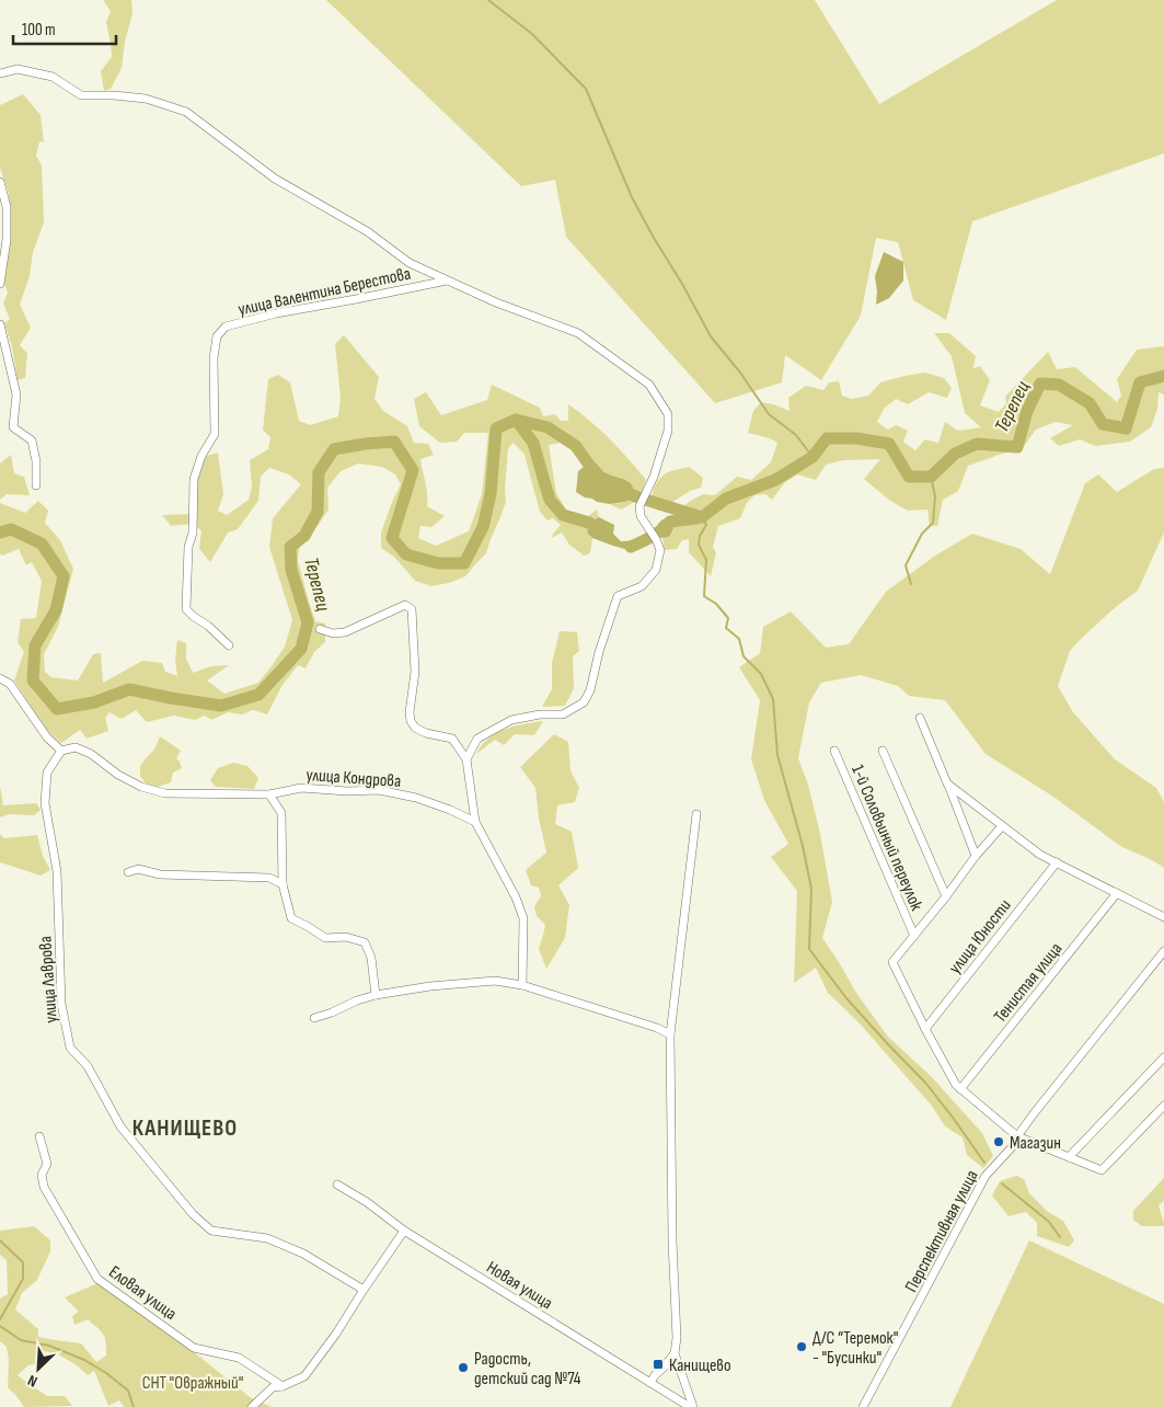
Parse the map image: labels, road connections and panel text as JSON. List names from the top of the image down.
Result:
{
  "streets": {
    "street": [
      "улица Валентина Берестова",
      "улица Кондрова",
      "1-й Соловьиный переулок",
      "улица Юности",
      "улица Лаврова",
      "Тенистая улица",
      "Перспективная улица",
      "Новая улица",
      "Еловая улица"
    ]
  },
  "crossings": [
    ["улица Кондрова", "улица Лаврова"]
  ],
  "districts": ["КАНИЩЕВО"],
  "water": ["Терепец"],
  "parks": ["СНТ \"Овражный\""],
  "places": {
    "other": ["Магазин", "Д/С “Теремок\" - \"Бусинки\"", "Радость, детский сад №74"],
    "transit": ["Канищево"]
  },
  "scale_bar": "100 m",
  "north": "bottom left"
}
